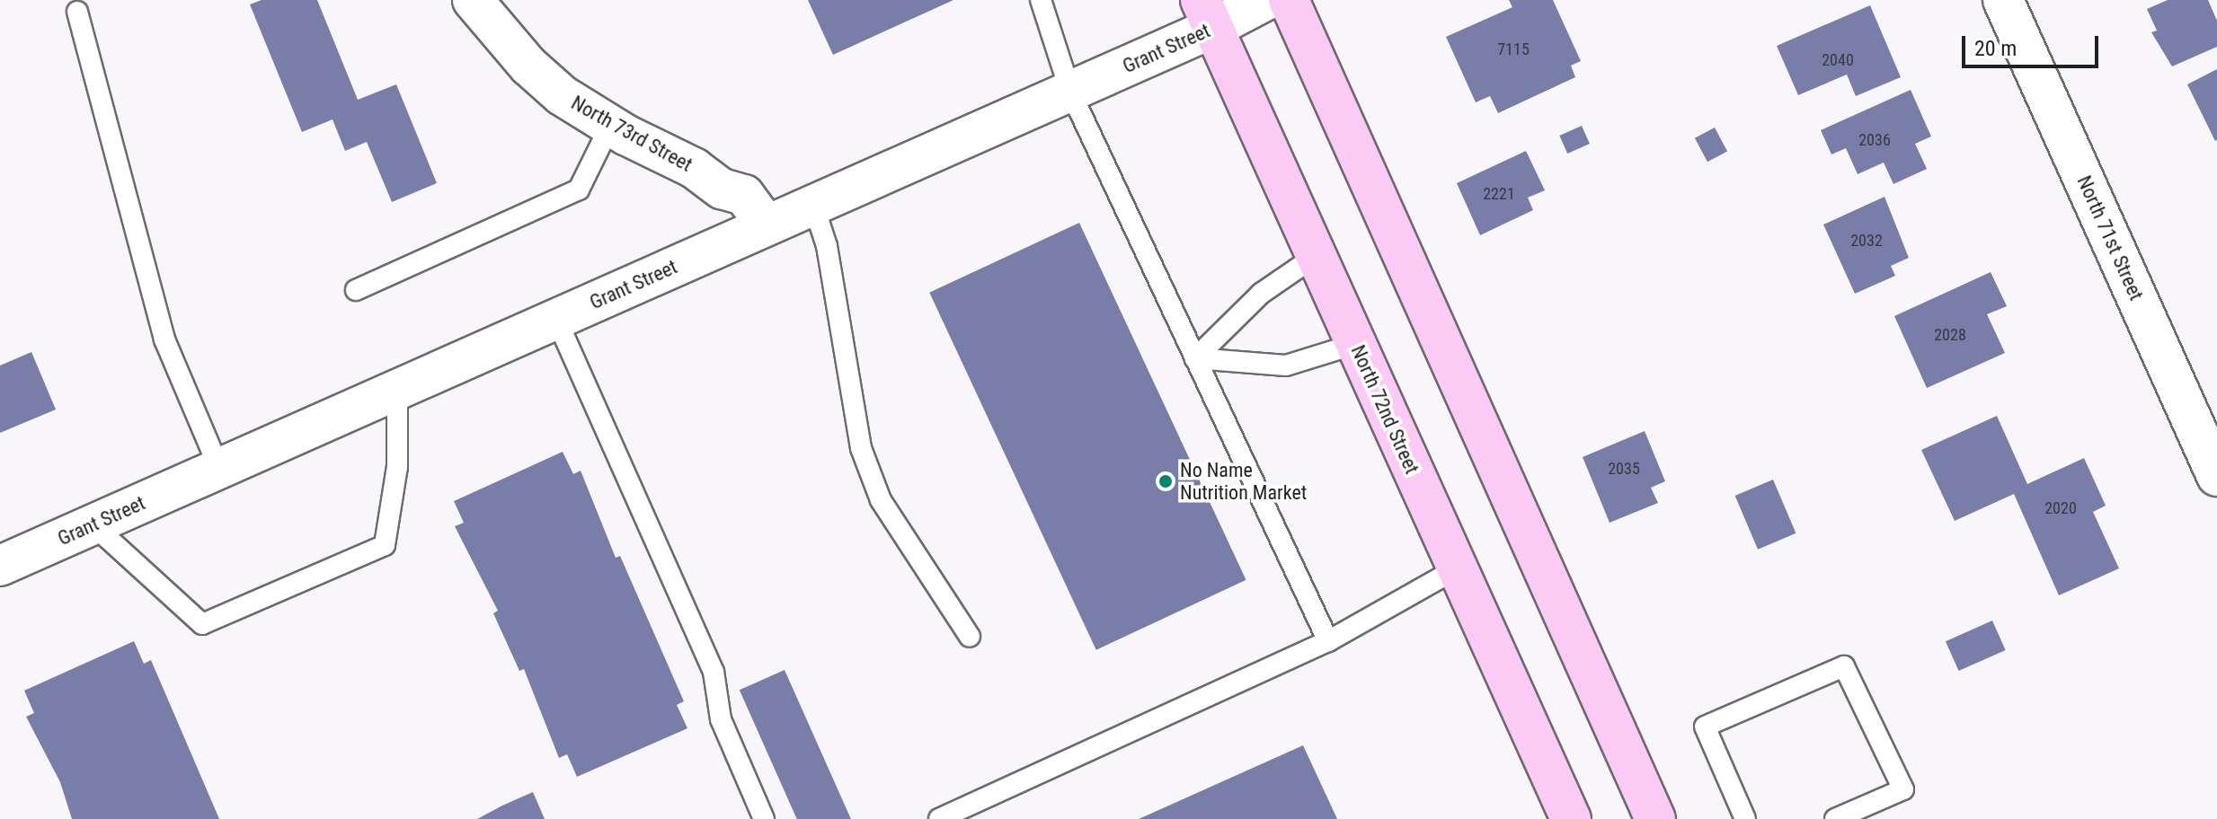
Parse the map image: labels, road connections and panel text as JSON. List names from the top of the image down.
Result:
{
  "streets": {
    "main road": ["North 72nd Street"],
    "street": ["Grant Street", "North 73rd Street", "North 71st Street"]
  },
  "crossings": [
    ["Grant Street", "North 73rd Street"],
    ["Grant Street", "North 72nd Street"]
  ],
  "places": ["No Name Nutrition Market"],
  "house_numbers": [
    "7115",
    "2040",
    "2036",
    "2221",
    "2032",
    "2028",
    "2035",
    "2020"
  ],
  "scale_bar": "20 m"
}
